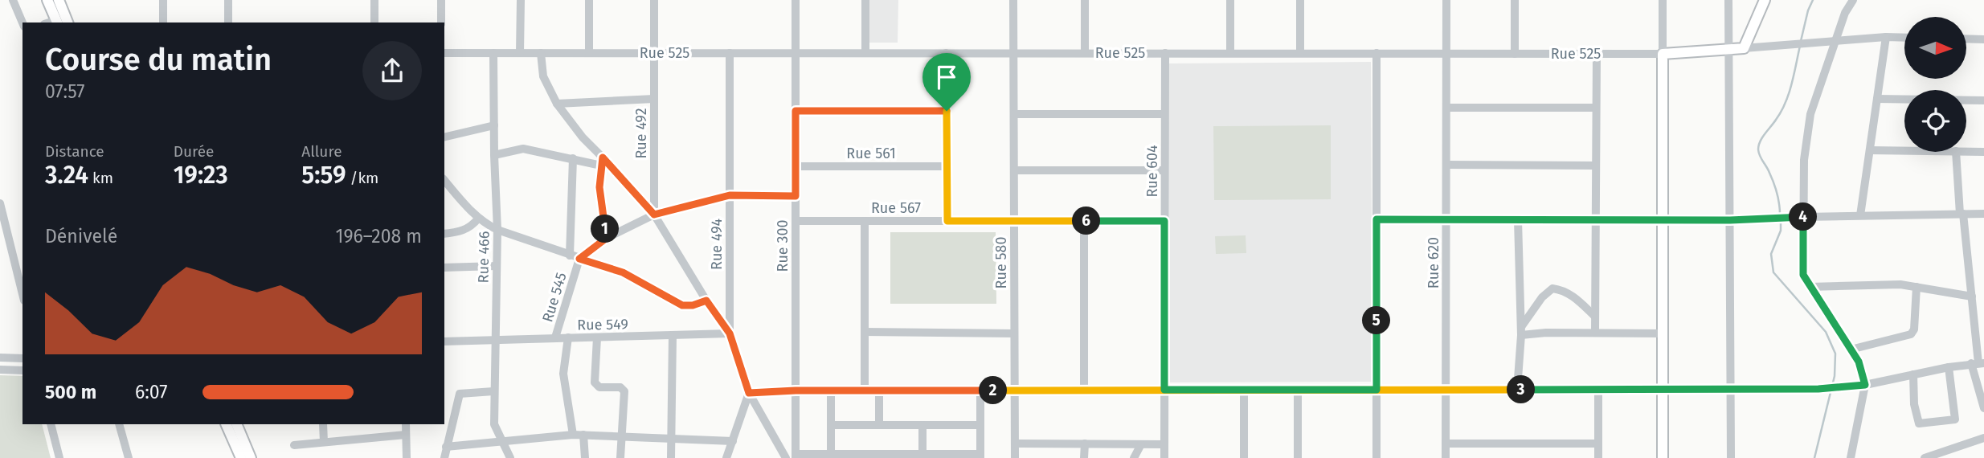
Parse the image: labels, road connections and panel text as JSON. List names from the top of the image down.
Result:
{
  "streets": {
    "main road": ["Rue 525"],
    "street": [
      "Rue 492",
      "Rue 561",
      "Rue 604",
      "Rue 567",
      "Rue 494",
      "Rue 300",
      "Rue 466",
      "Rue 580",
      "Rue 620",
      "Rue 545",
      "Rue 549"
    ]
  },
  "crossings": [
    ["Rue 525", "Rue 492"],
    ["Rue 525", "Rue 604"],
    ["Rue 525", "Rue 494"],
    ["Rue 525", "Rue 300"],
    ["Rue 525", "Rue 466"],
    ["Rue 525", "Rue 580"],
    ["Rue 525", "Rue 620"],
    ["Rue 492", "Rue 545"],
    ["Rue 561", "Rue 300"],
    ["Rue 604", "Rue 567"],
    ["Rue 567", "Rue 300"],
    ["Rue 567", "Rue 580"],
    ["Rue 494", "Rue 545"],
    ["Rue 494", "Rue 549"],
    ["Rue 300", "Rue 545"],
    ["Rue 466", "Rue 549"],
    ["Rue 545", "Rue 549"]
  ],
  "north": "right",
  "page": {
    "heading": ["Course du matin", "07:57"],
    "stats": [
      ["Distance", "3.24 km"],
      ["Durée", "19:23"],
      ["Allure", "5:59 /km"]
    ],
    "pins": [
      "4",
      "6",
      "1",
      "5",
      "3",
      "2"
    ],
    "chart": ["Dénivelé", "196–208 m"],
    "list": [
      {
        "name": "500 m",
        "note": "6:07"
      }
    ]
  }
}
